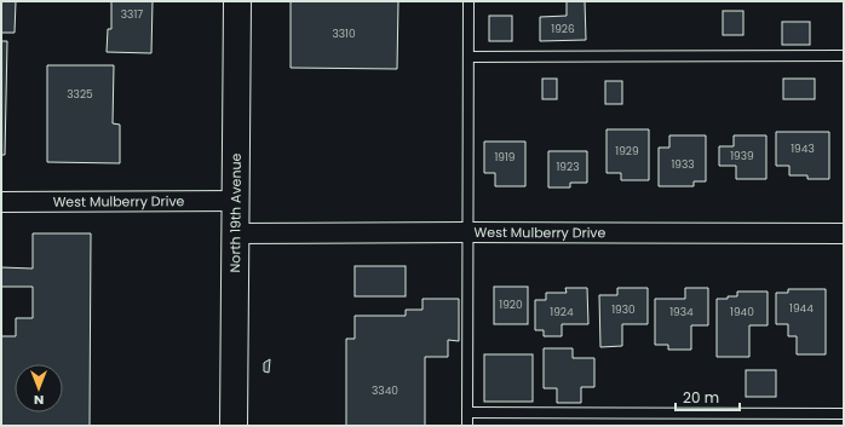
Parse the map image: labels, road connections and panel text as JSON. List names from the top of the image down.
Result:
{
  "streets": {
    "main road": ["North 19th Avenue"],
    "street": ["West Mulberry Drive"]
  },
  "crossings": [
    ["West Mulberry Drive", "North 19th Avenue"]
  ],
  "house_numbers": [
    "3317",
    "1926",
    "3310",
    "3325",
    "1943",
    "1929",
    "1939",
    "1919",
    "1933",
    "1923",
    "1920",
    "1944",
    "1930",
    "1924",
    "1934",
    "1940",
    "3340"
  ],
  "scale_bar": "20 m",
  "north": "bottom"
}
